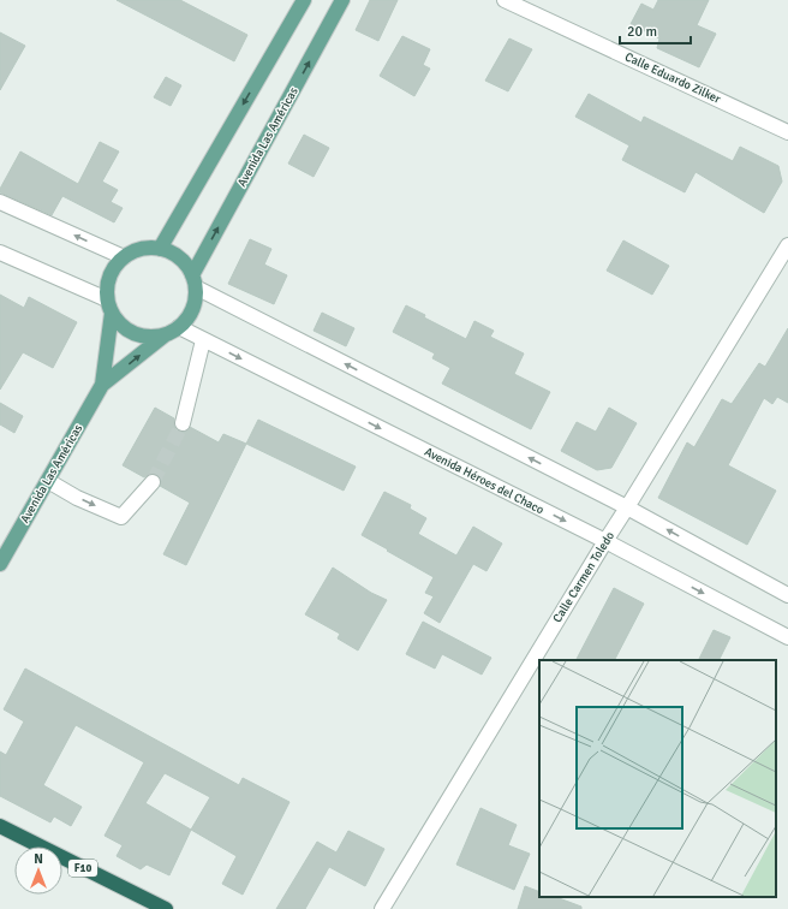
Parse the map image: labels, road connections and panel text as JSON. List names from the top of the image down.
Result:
{
  "streets": {
    "highway": ["F10"],
    "main road": ["Avenida Las Américas"],
    "street": ["Calle Eduardo Zilker", "Avenida Héroes del Chaco", "Calle Carmen Toledo"]
  },
  "crossings": [
    ["Avenida Las Américas", "Avenida Héroes del Chaco"],
    ["Avenida Héroes del Chaco", "Calle Carmen Toledo"]
  ],
  "scale_bar": "20 m",
  "north": "top"
}
